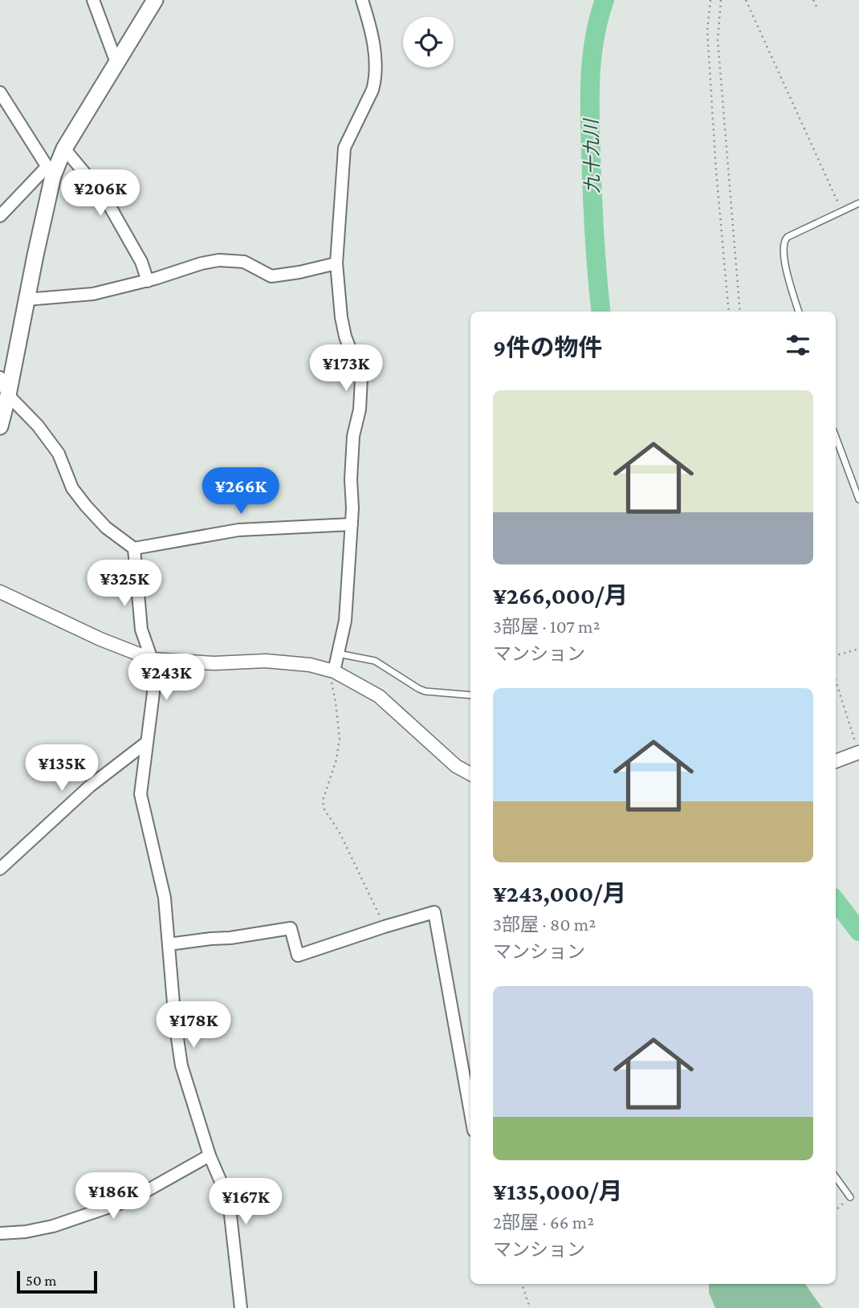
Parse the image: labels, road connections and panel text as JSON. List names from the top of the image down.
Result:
{
  "water": ["九十九川"],
  "scale_bar": "50 m",
  "page": {
    "price": [
      "¥206K",
      "¥173K",
      "¥266K",
      "¥325K",
      "¥243K",
      "¥135K",
      "¥178K",
      "¥186K",
      "¥167K"
    ],
    "heading": "9件の物件",
    "list": [
      {
        "name": "¥266,000/月",
        "note": "3部屋 · 107 m² · マンション"
      },
      {
        "name": "¥243,000/月",
        "note": "3部屋 · 80 m² · マンション"
      },
      {
        "name": "¥135,000/月",
        "note": "2部屋 · 66 m² · マンション"
      }
    ],
    "scale": "50 m"
  }
}
